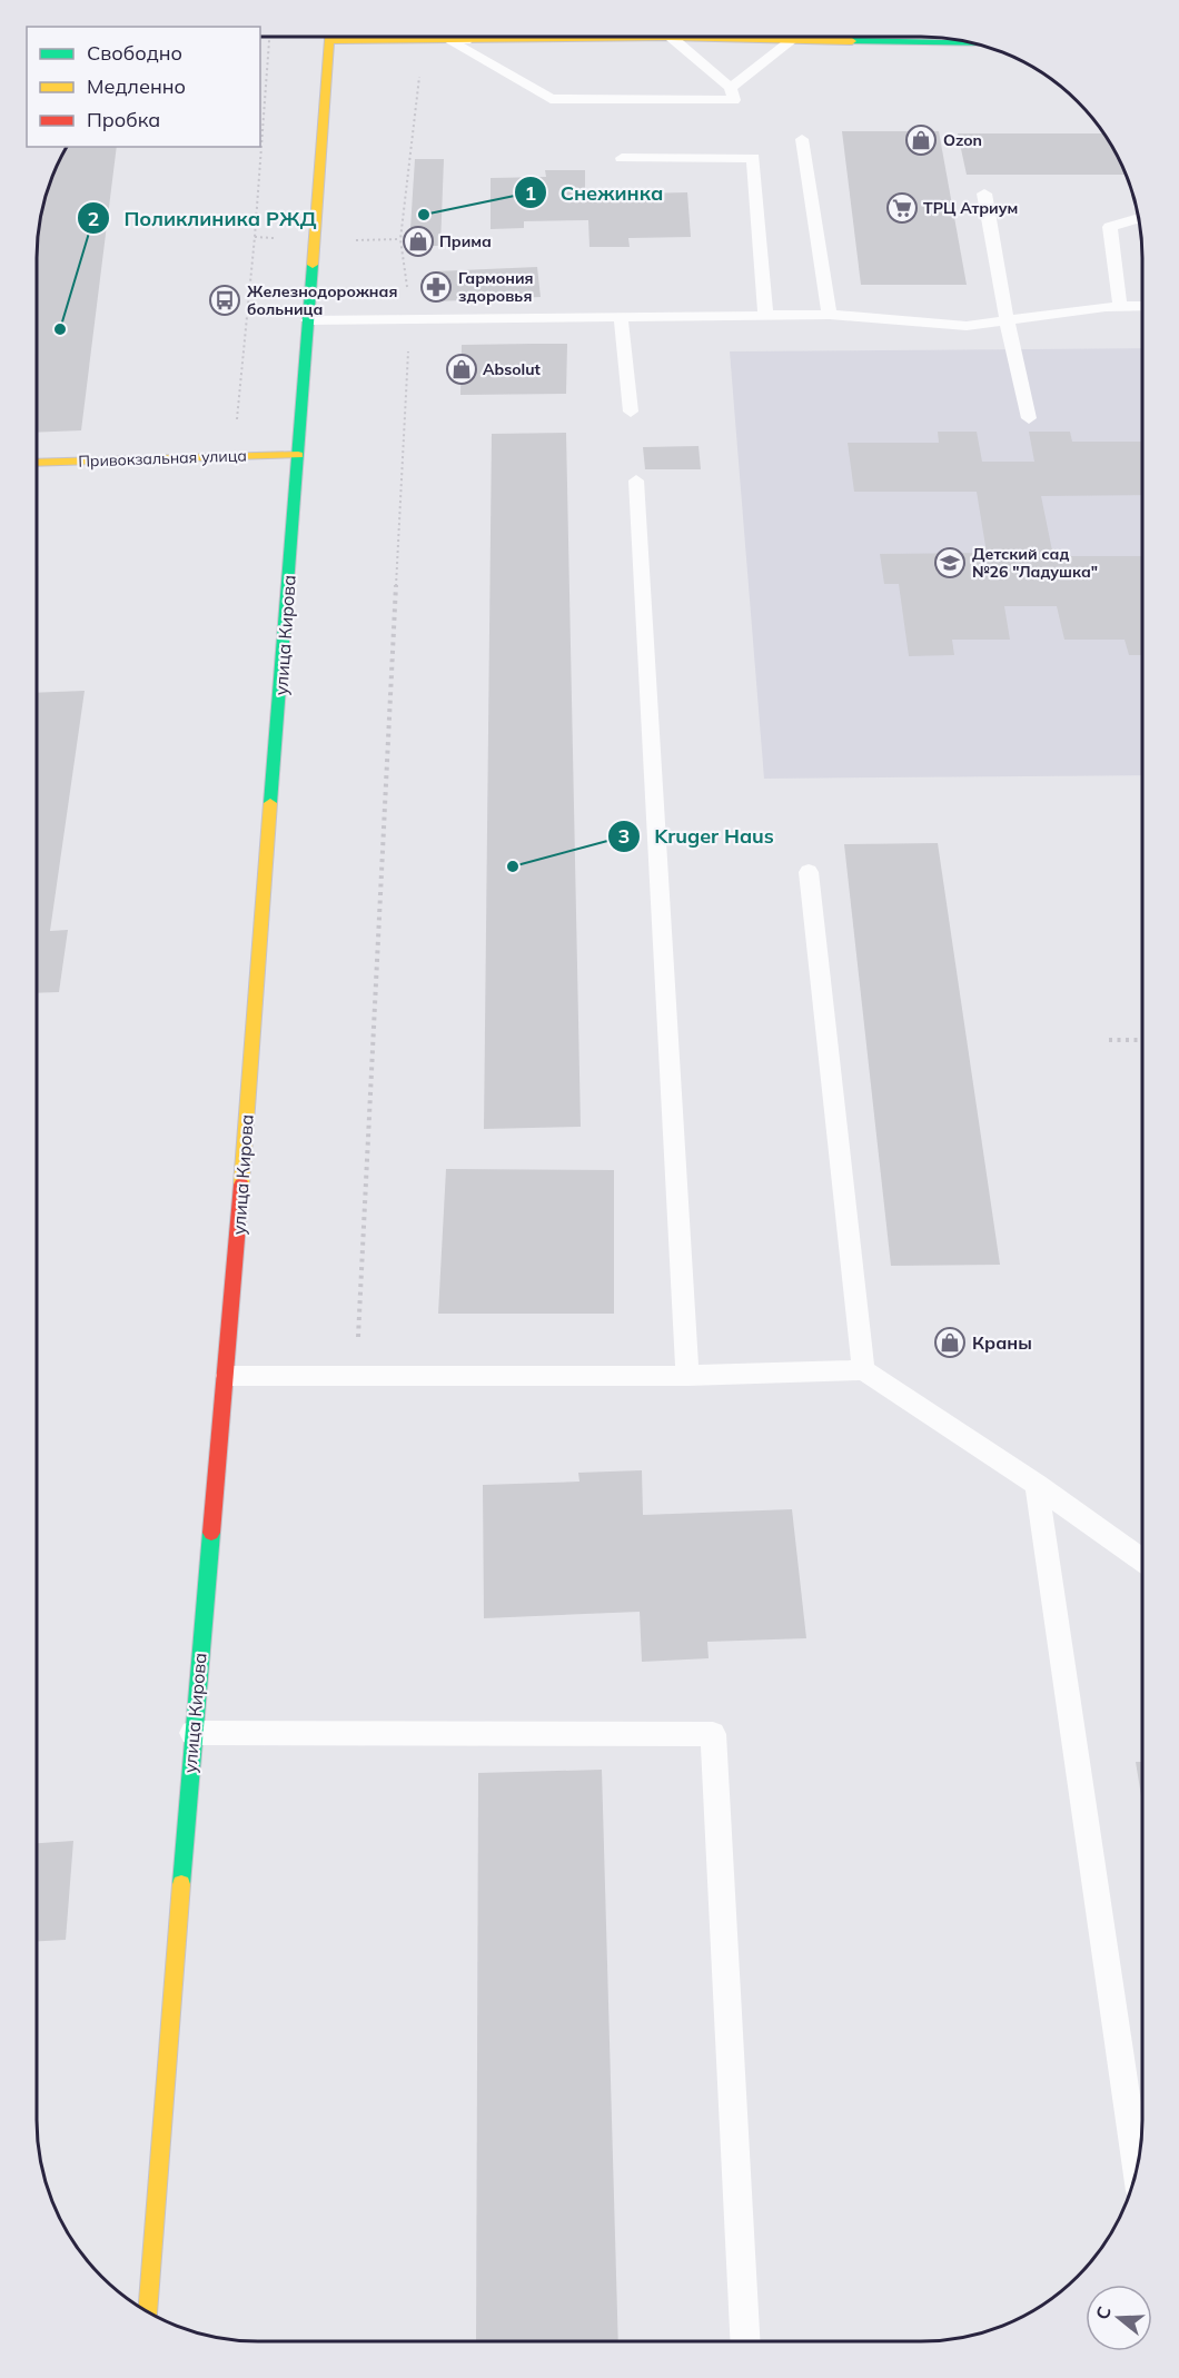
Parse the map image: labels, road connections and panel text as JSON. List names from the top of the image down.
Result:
{
  "streets": {
    "main road": ["Привокзальная улица", "улица Кирова"]
  },
  "crossings": [
    ["Привокзальная улица", "улица Кирова"]
  ],
  "places": {
    "shop": [
      "Ozon",
      "Прима",
      "Absolut",
      "Краны"
    ],
    "supermarket": ["ТРЦ Атриум"],
    "other": ["Снежинка", "Поликлиника РЖД", "Kruger Haus"],
    "pharmacy": ["Гармония здоровья"],
    "bus stop": ["Железнодорожная больница"],
    "school or university": ["Детский сад №26 \"Ладушка\""]
  },
  "legend": ["Свободно", "Медленно", "Пробка"],
  "north": "left"
}
